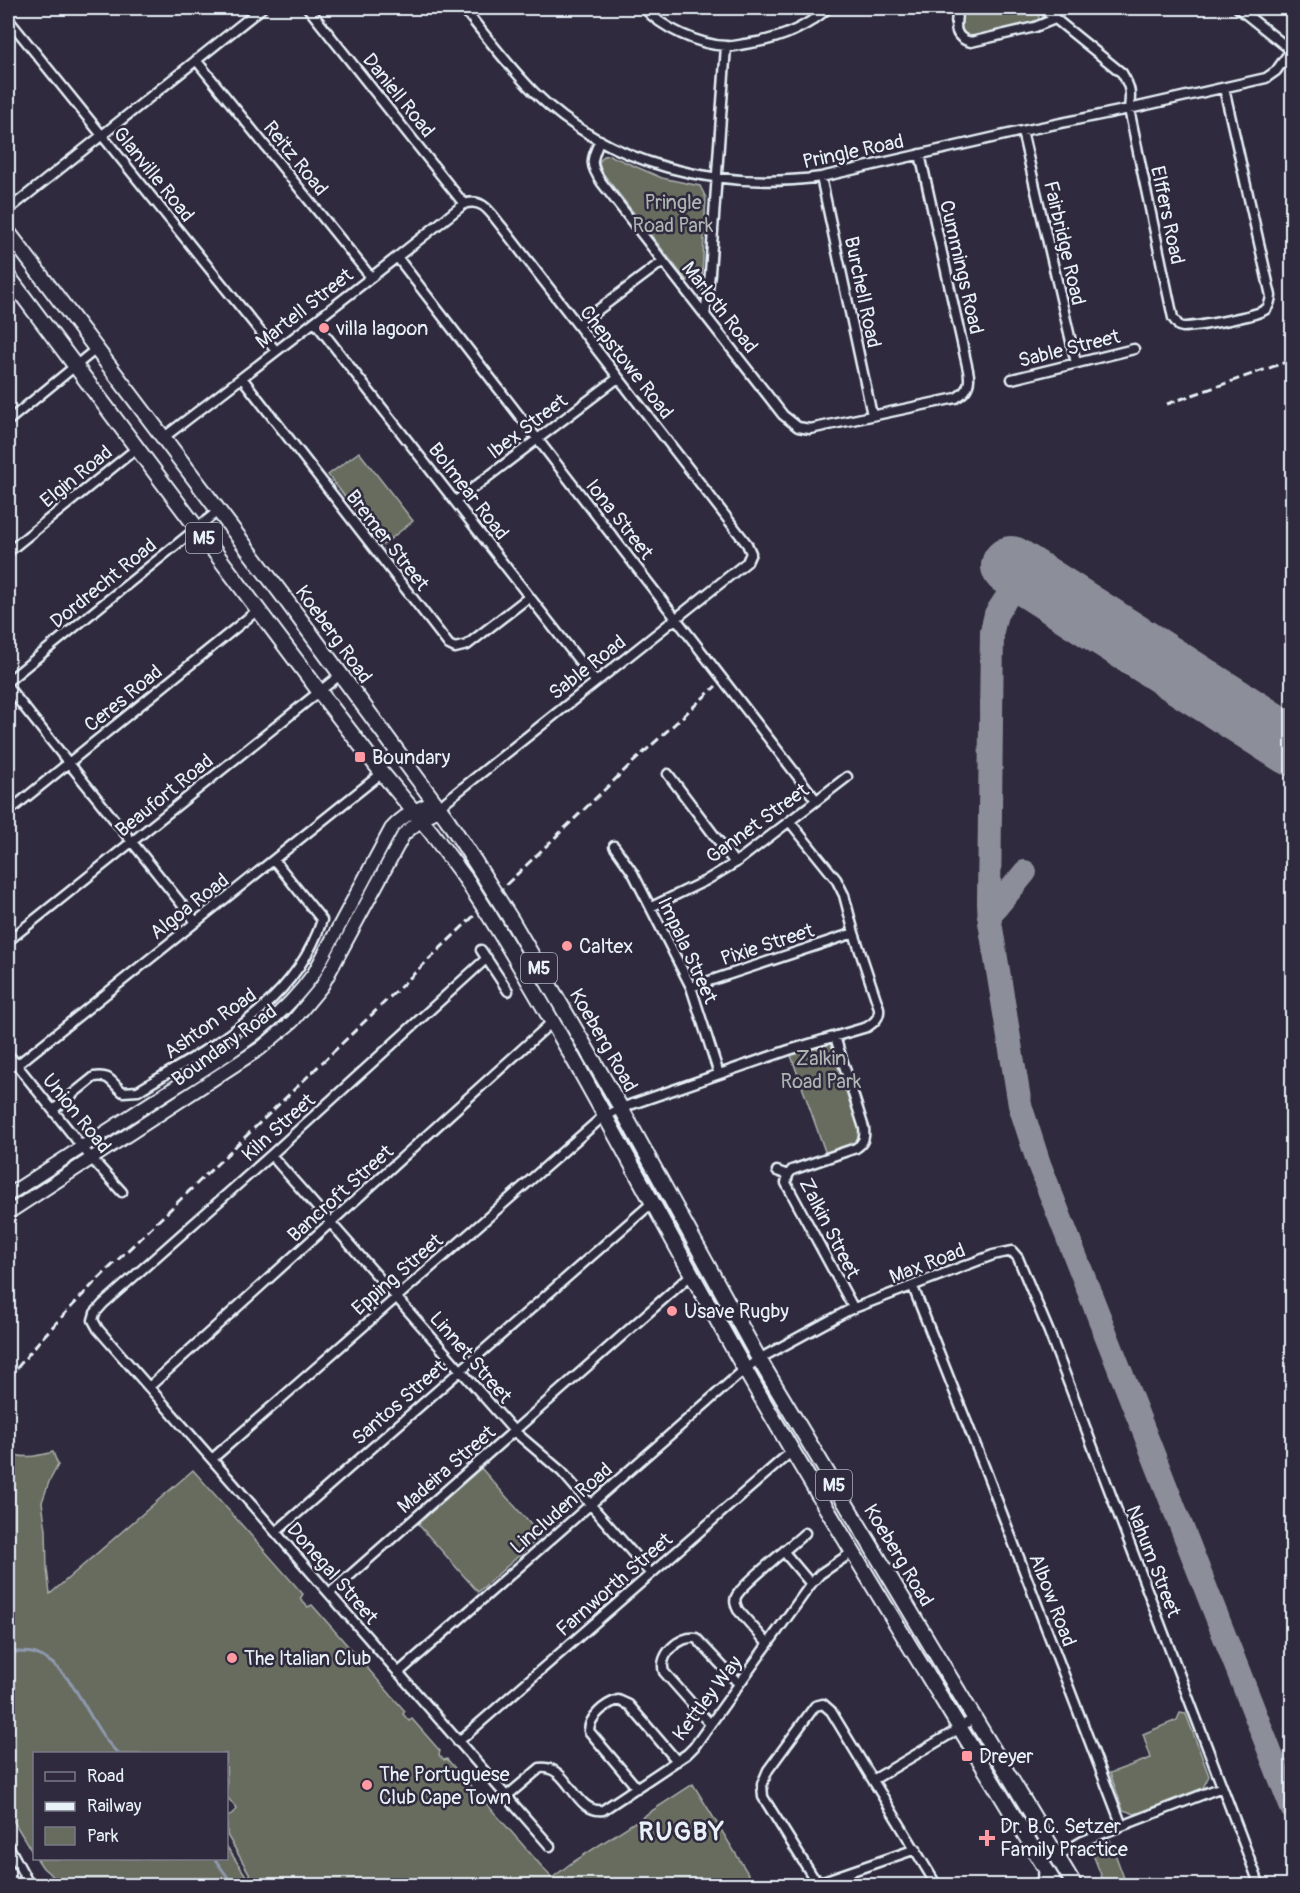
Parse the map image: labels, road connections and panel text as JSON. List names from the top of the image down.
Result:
{
  "streets": {
    "main road": ["M5", "Koeberg Road", "Boundary Road"],
    "street": [
      "Daniell Road",
      "Pringle Road",
      "Reitz Road",
      "Glanville Road",
      "Elffers Road",
      "Fairbridge Road",
      "Cummings Road",
      "Burchell Road",
      "Marloth Road",
      "Martell Street",
      "Sable Street",
      "Chepstowe Road",
      "Ibex Street",
      "Elgin Road",
      "Bolmear Road",
      "Iona Street",
      "Bremer Street",
      "Dordrecht Road",
      "Sable Road",
      "Ceres Road",
      "Beaufort Road",
      "Gannet Street",
      "Algoa Road",
      "Pixie Street",
      "Impala Street",
      "Ashton Road",
      "Union Road",
      "Kiln Street",
      "Bancroft Street",
      "Zalkin Street",
      "Max Road",
      "Epping Street",
      "Linnet Street",
      "Santos Street",
      "Madeira Street",
      "Lincluden Road",
      "Nahum Street",
      "Donegal Street",
      "Farnworth Street",
      "Albow Road",
      "Kettley Way"
    ]
  },
  "crossings": [
    ["Daniell Road", "Martell Street"],
    ["Daniell Road", "Chepstowe Road"],
    ["Pringle Road", "Elffers Road"],
    ["Pringle Road", "Fairbridge Road"],
    ["Pringle Road", "Cummings Road"],
    ["Pringle Road", "Burchell Road"],
    ["Pringle Road", "Marloth Road"],
    ["Reitz Road", "Martell Street"],
    ["Glanville Road", "Martell Street"],
    ["Fairbridge Road", "Sable Street"],
    ["Cummings Road", "Burchell Road"],
    ["Cummings Road", "Marloth Road"],
    ["Burchell Road", "Marloth Road"],
    ["Martell Street", "Chepstowe Road"],
    ["Martell Street", "Bolmear Road"],
    ["Martell Street", "Iona Street"],
    ["Martell Street", "Bremer Street"],
    ["Martell Street", "Koeberg Road"],
    ["Chepstowe Road", "Ibex Street"],
    ["Chepstowe Road", "Sable Road"],
    ["Ibex Street", "Bolmear Road"],
    ["Ibex Street", "Iona Street"],
    ["Elgin Road", "Koeberg Road"],
    ["Bolmear Road", "Bremer Street"],
    ["Bolmear Road", "Sable Road"],
    ["Iona Street", "Sable Road"],
    ["Iona Street", "Gannet Street"],
    ["Dordrecht Road", "Koeberg Road"],
    ["Koeberg Road", "Sable Road"],
    ["Koeberg Road", "Ceres Road"],
    ["Koeberg Road", "Beaufort Road"],
    ["Koeberg Road", "Algoa Road"],
    ["Koeberg Road", "Boundary Road"],
    ["Koeberg Road", "Bancroft Street"],
    ["Koeberg Road", "Max Road"],
    ["Koeberg Road", "Epping Street"],
    ["Koeberg Road", "Santos Street"],
    ["Koeberg Road", "Madeira Street"],
    ["Koeberg Road", "Lincluden Road"],
    ["Koeberg Road", "Farnworth Street"],
    ["Koeberg Road", "Kettley Way"],
    ["Gannet Street", "Impala Street"],
    ["Algoa Road", "Ashton Road"],
    ["Algoa Road", "Union Road"],
    ["Pixie Street", "Impala Street"],
    ["Pixie Street", "Epping Street"],
    ["Impala Street", "Epping Street"],
    ["Ashton Road", "Union Road"],
    ["Boundary Road", "Union Road"],
    ["Kiln Street", "Linnet Street"],
    ["Kiln Street", "Donegal Street"],
    ["Bancroft Street", "Linnet Street"],
    ["Bancroft Street", "Donegal Street"],
    ["Zalkin Street", "Max Road"],
    ["Zalkin Street", "Epping Street"],
    ["Max Road", "Lincluden Road"],
    ["Max Road", "Nahum Street"],
    ["Max Road", "Albow Road"],
    ["Epping Street", "Linnet Street"],
    ["Epping Street", "Donegal Street"],
    ["Linnet Street", "Santos Street"],
    ["Linnet Street", "Madeira Street"],
    ["Linnet Street", "Lincluden Road"],
    ["Linnet Street", "Farnworth Street"],
    ["Santos Street", "Donegal Street"],
    ["Madeira Street", "Donegal Street"],
    ["Lincluden Road", "Donegal Street"],
    ["Donegal Street", "Farnworth Street"],
    ["Donegal Street", "Kettley Way"]
  ],
  "districts": ["RUGBY"],
  "parks": ["Pringle Road Park", "Zalkin Road Park"],
  "places": {
    "other": [
      "villa lagoon",
      "Caltex",
      "Usave Rugby",
      "The Italian Club",
      "The Portuguese Club Cape Town"
    ],
    "transit": ["Boundary", "Dreyer"],
    "health": ["Dr. B.C. Setzer Family Practice"]
  },
  "legend": ["Road", "Railway", "Park"]
}
